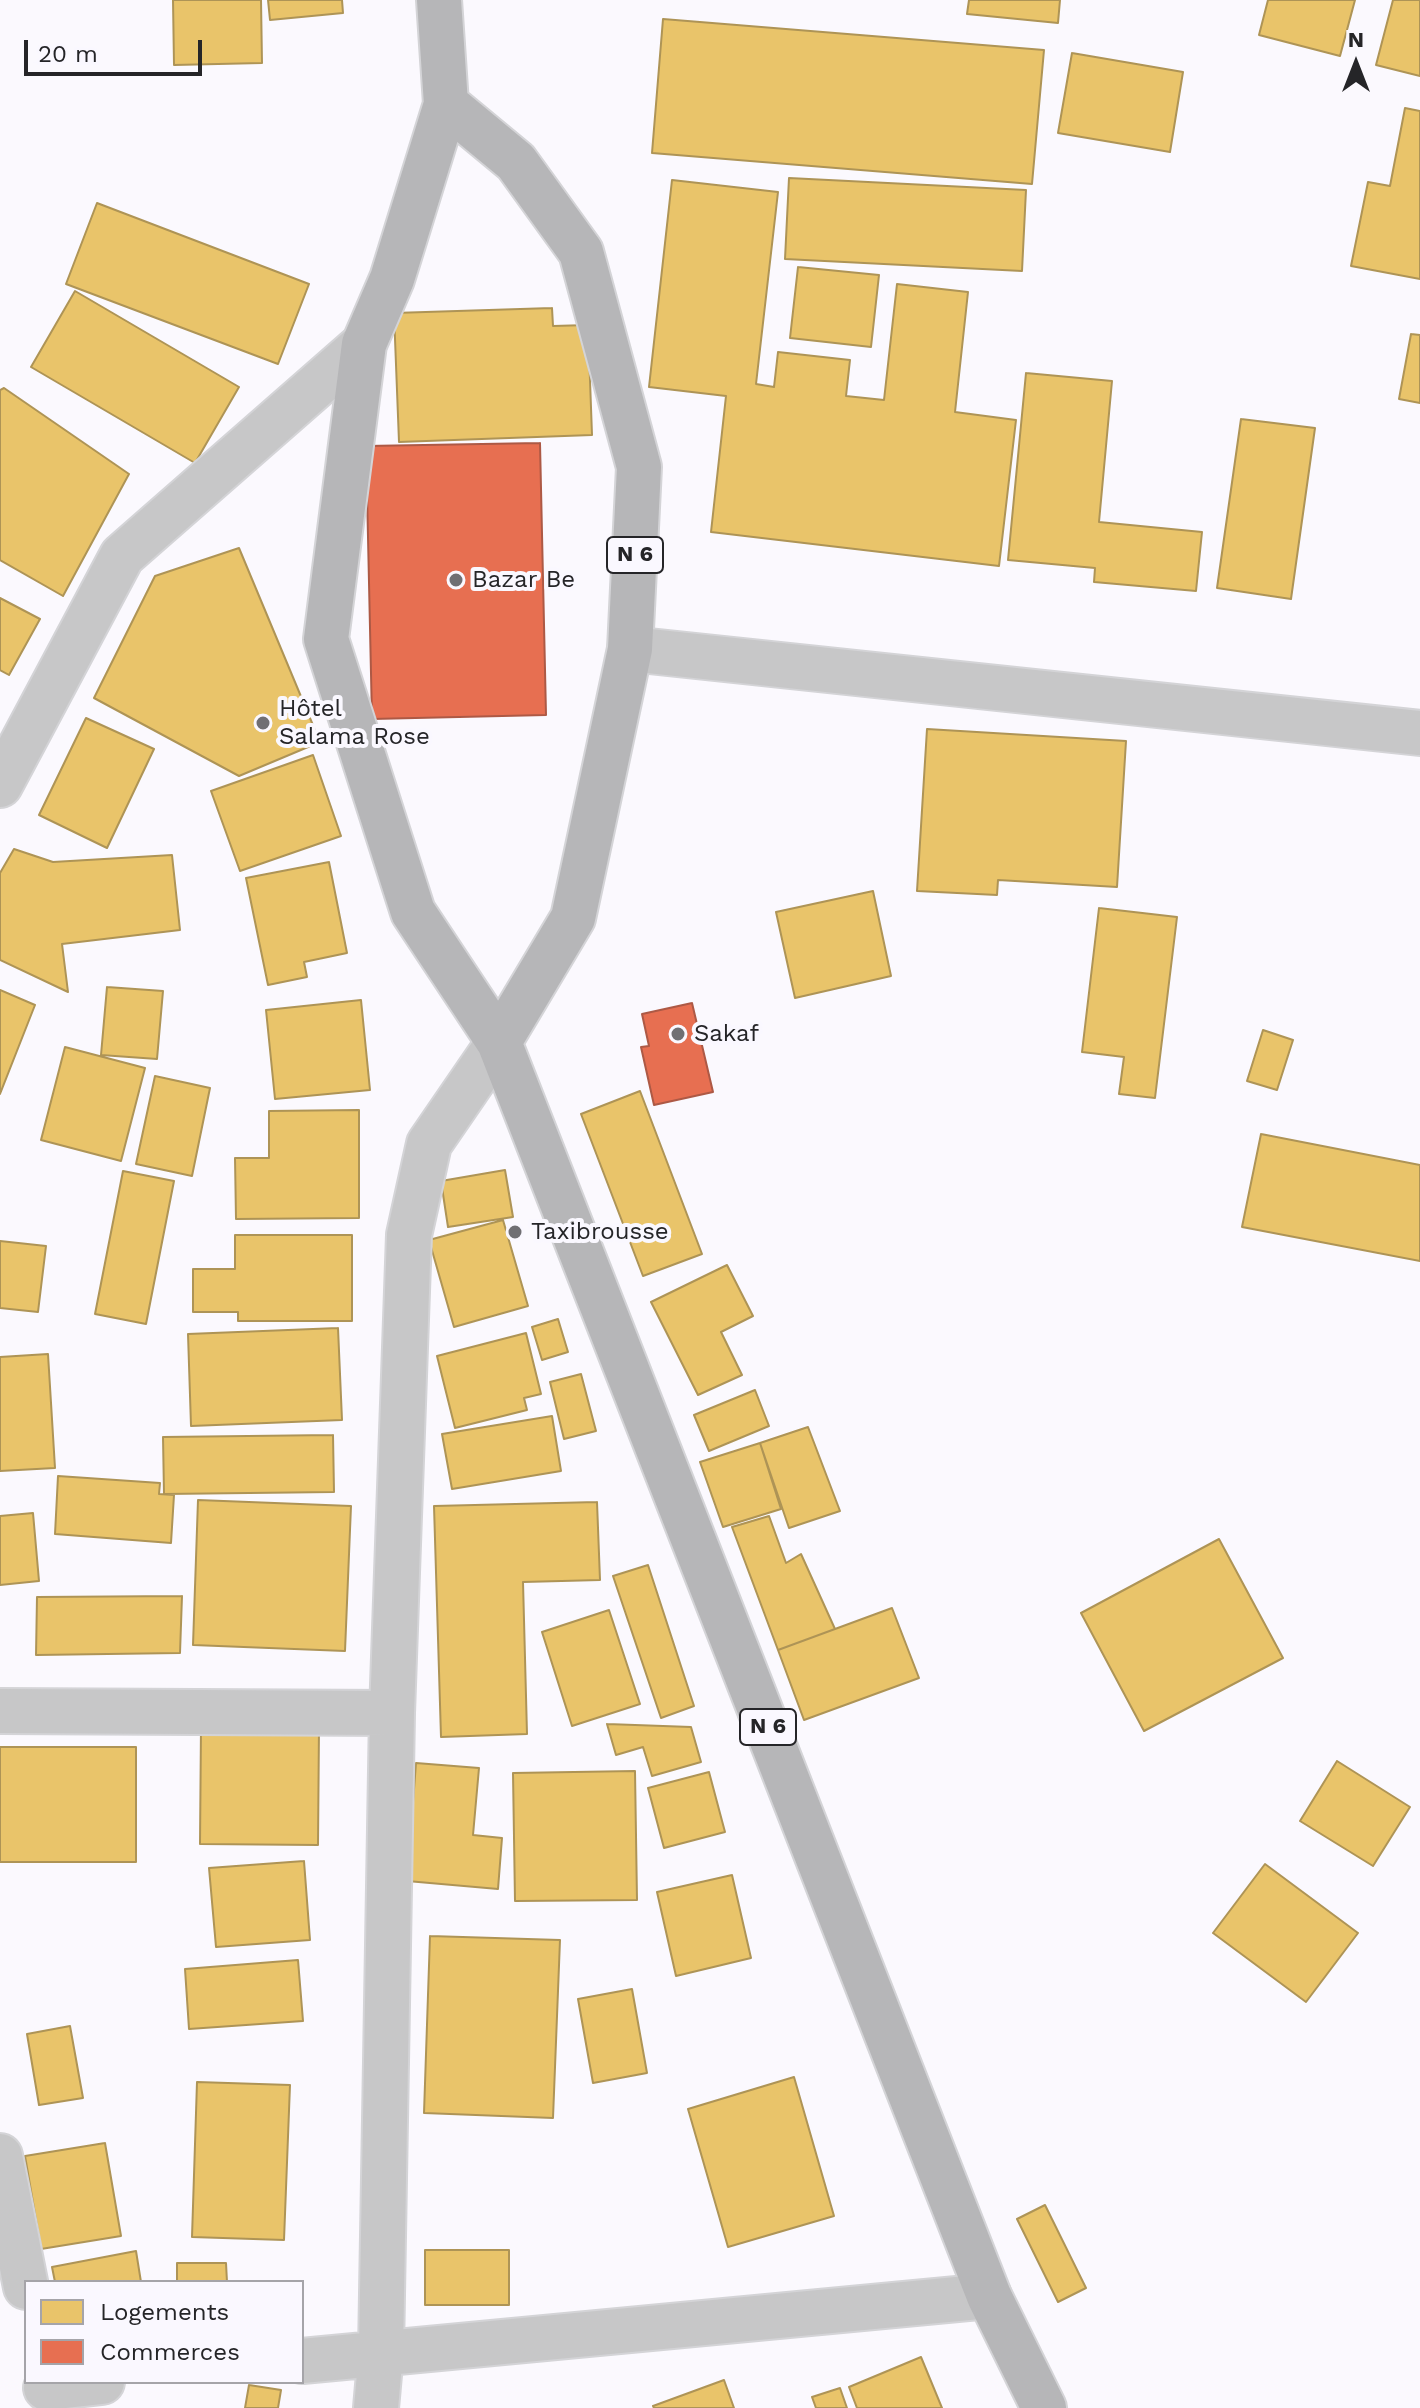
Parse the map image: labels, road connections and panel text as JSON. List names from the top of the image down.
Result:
{
  "streets": {
    "main road": ["N 6"]
  },
  "places": [
    "Bazar Be",
    "Hôtel Salama Rose",
    "Sakaf",
    "Taxibrousse"
  ],
  "legend": ["Logements", "Commerces"],
  "scale_bar": "20 m",
  "north": "top"
}
